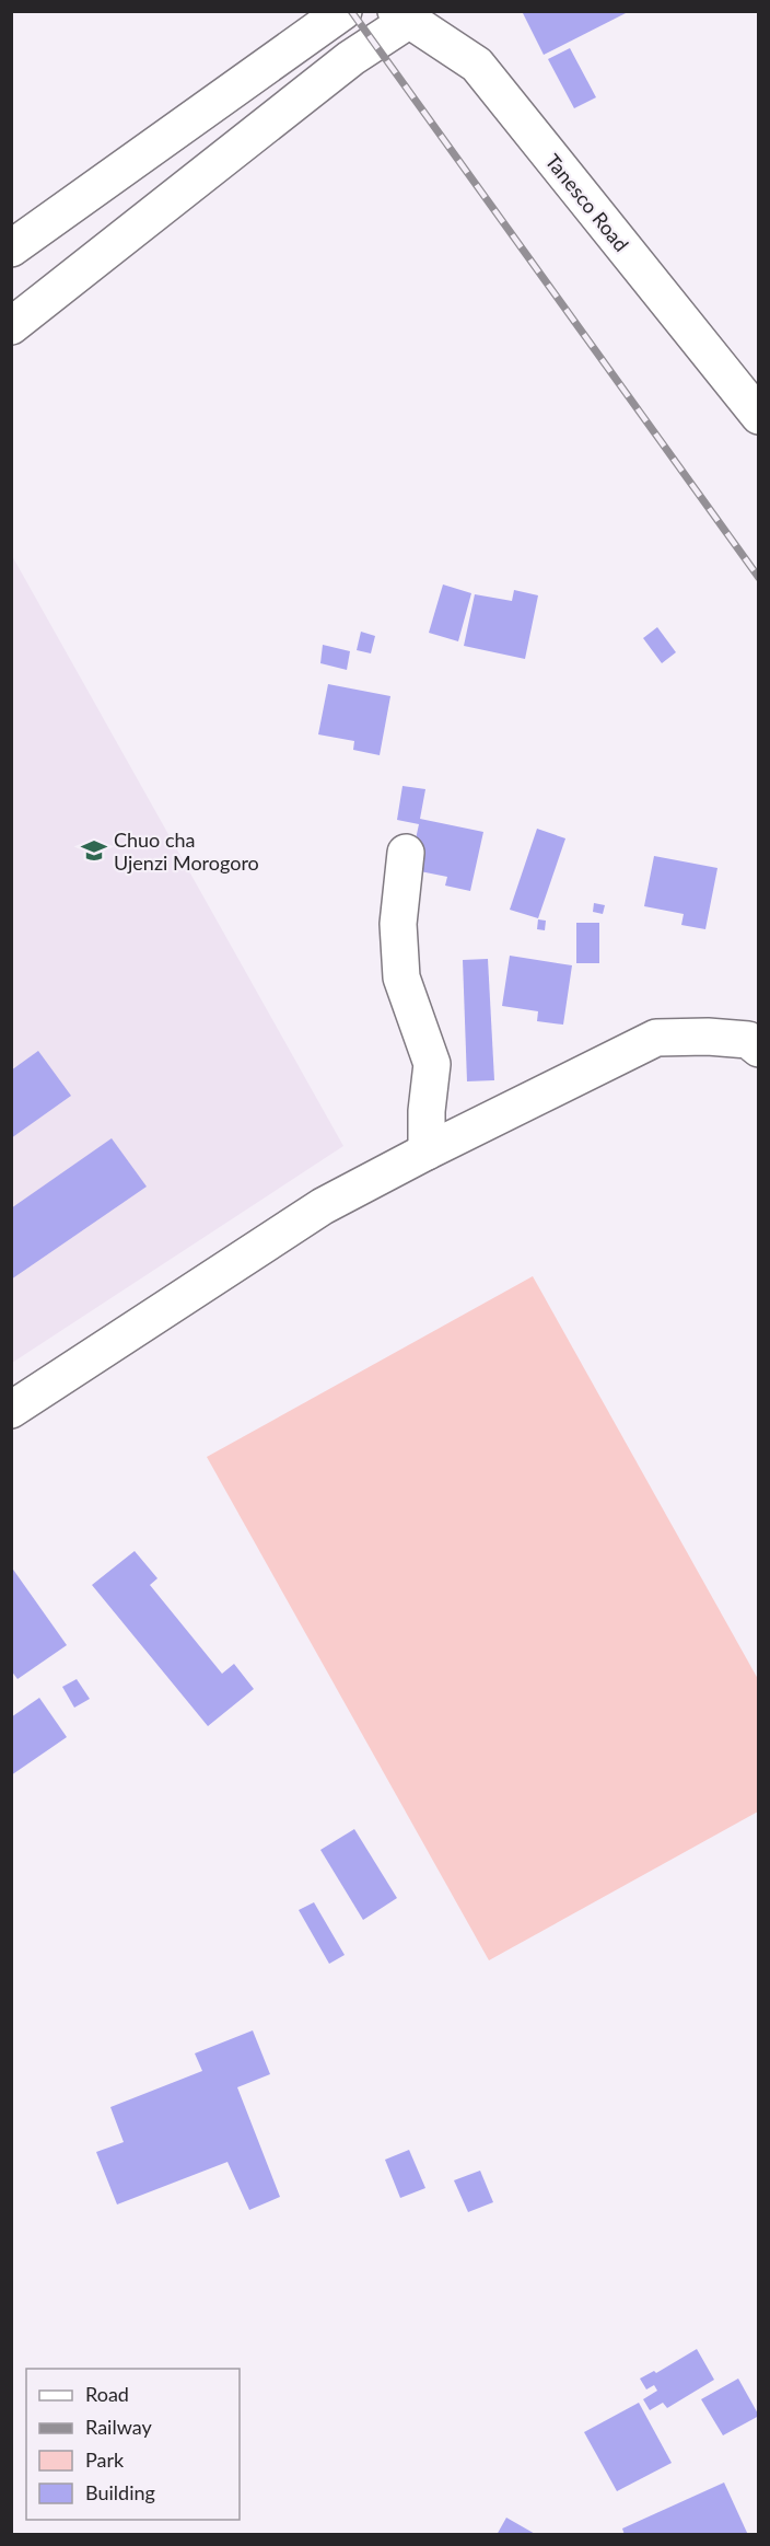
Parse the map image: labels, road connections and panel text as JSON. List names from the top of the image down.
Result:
{
  "streets": {
    "street": ["Tanesco Road"]
  },
  "places": {
    "school or university": ["Chuo cha Ujenzi Morogoro"]
  },
  "legend": [
    "Road",
    "Railway",
    "Park",
    "Building"
  ]
}
